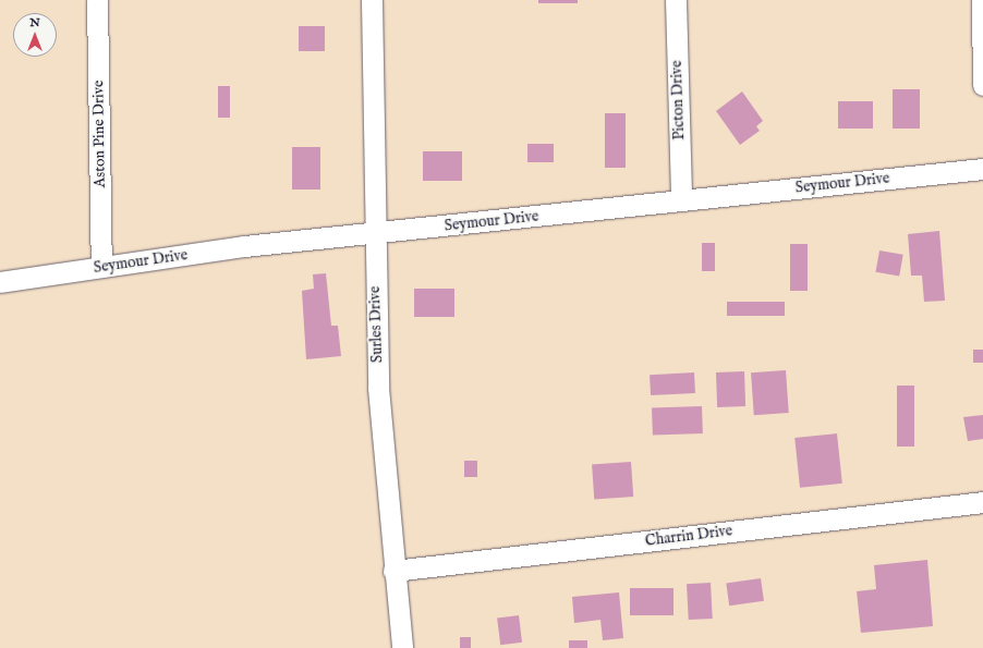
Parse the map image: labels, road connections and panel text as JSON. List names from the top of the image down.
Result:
{
  "streets": {
    "street": [
      "Picton Drive",
      "Aston Pine Drive",
      "Seymour Drive",
      "Surles Drive",
      "Charrin Drive"
    ]
  },
  "crossings": [
    ["Picton Drive", "Seymour Drive"],
    ["Aston Pine Drive", "Seymour Drive"],
    ["Seymour Drive", "Surles Drive"],
    ["Surles Drive", "Charrin Drive"]
  ],
  "north": "top"
}
